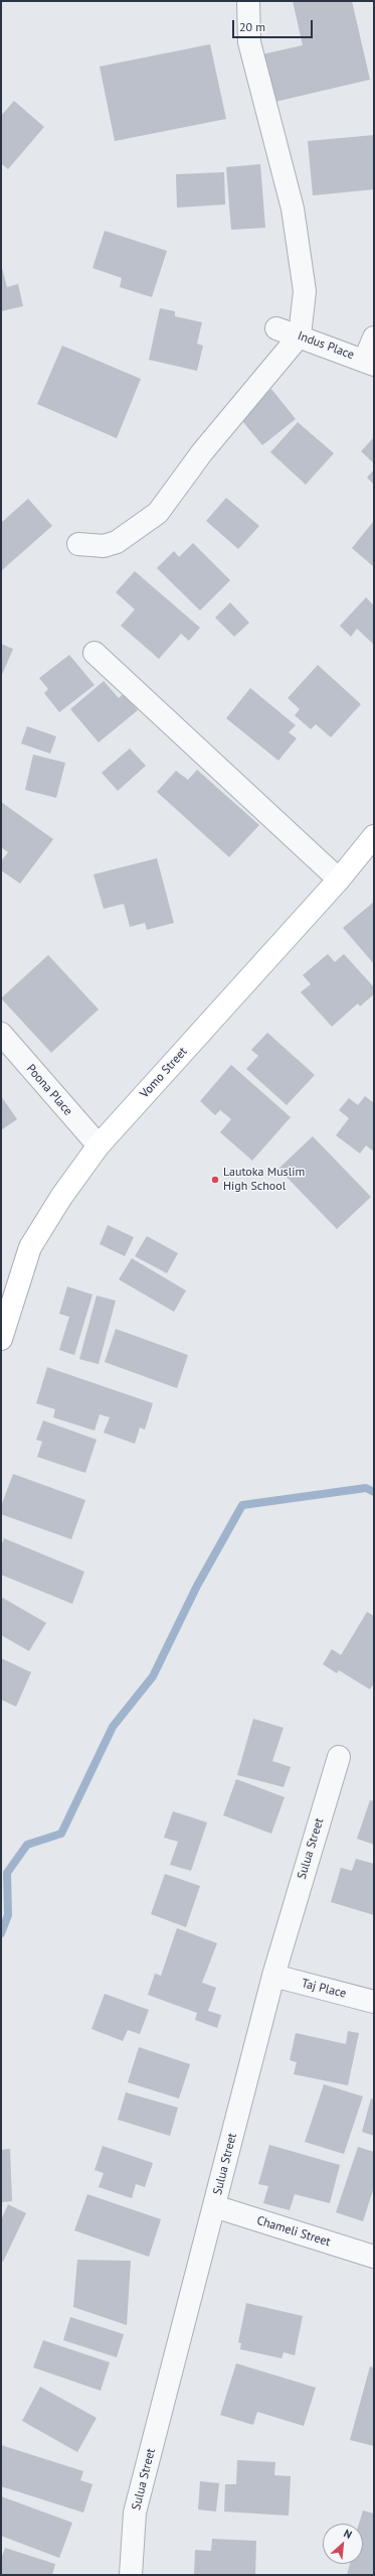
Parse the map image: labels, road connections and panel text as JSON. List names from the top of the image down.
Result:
{
  "streets": {
    "main road": ["Vomo Street"],
    "street": [
      "Indus Place",
      "Poona Place",
      "Sulua Street",
      "Taj Place",
      "Chameli Street"
    ]
  },
  "crossings": [
    ["Vomo Street", "Poona Place"],
    ["Sulua Street", "Taj Place"],
    ["Sulua Street", "Chameli Street"]
  ],
  "places": ["Lautoka Muslim High School"],
  "scale_bar": "20 m",
  "north": "top right"
}
